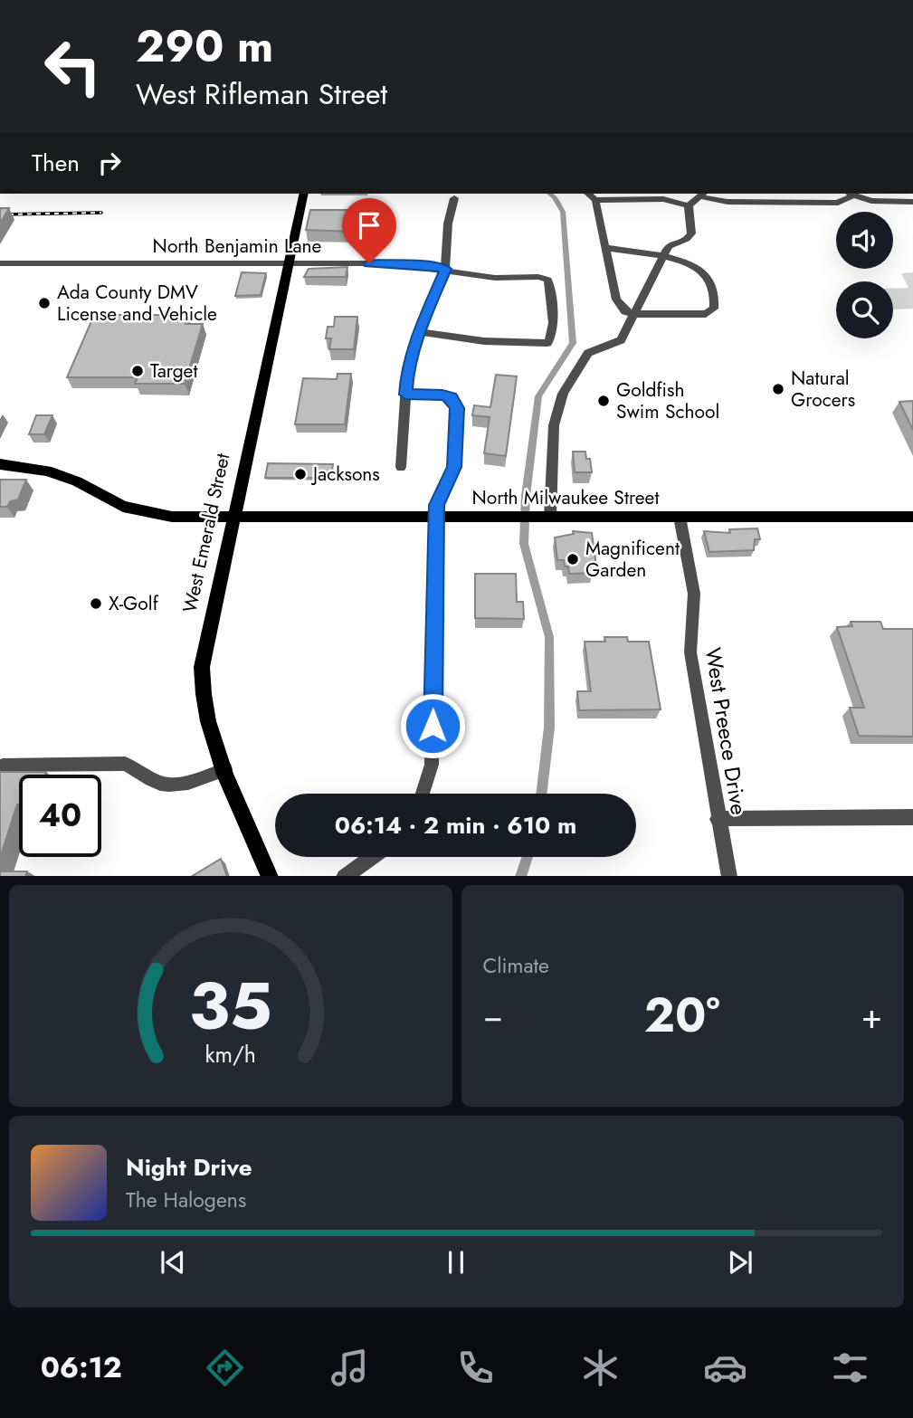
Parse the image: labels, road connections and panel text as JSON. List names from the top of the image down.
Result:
{
  "streets": {
    "main road": ["North Milwaukee Street", "West Emerald Street"],
    "street": ["North Benjamin Lane", "West Preece Drive"]
  },
  "crossings": [
    ["North Benjamin Lane", "West Emerald Street"],
    ["North Milwaukee Street", "West Emerald Street"],
    ["North Milwaukee Street", "West Preece Drive"]
  ],
  "places": [
    "Ada County DMV License and Vehicle",
    "Target",
    "Natural Grocers",
    "Goldfish Swim School",
    "Jacksons",
    "Magnificent Garden",
    "X-Golf"
  ],
  "page": {
    "turn": ["290 m", "West Rifleman Street"],
    "then": "Then",
    "limit": "40",
    "trip": "06:14 · 2 min · 610 m",
    "tile": "Climate",
    "heat": ["−", "20°", "+"],
    "song": ["Night Drive", "The Halogens"],
    "tabs": "06:12",
    "gauge": ["35", "km/h"]
  }
}
